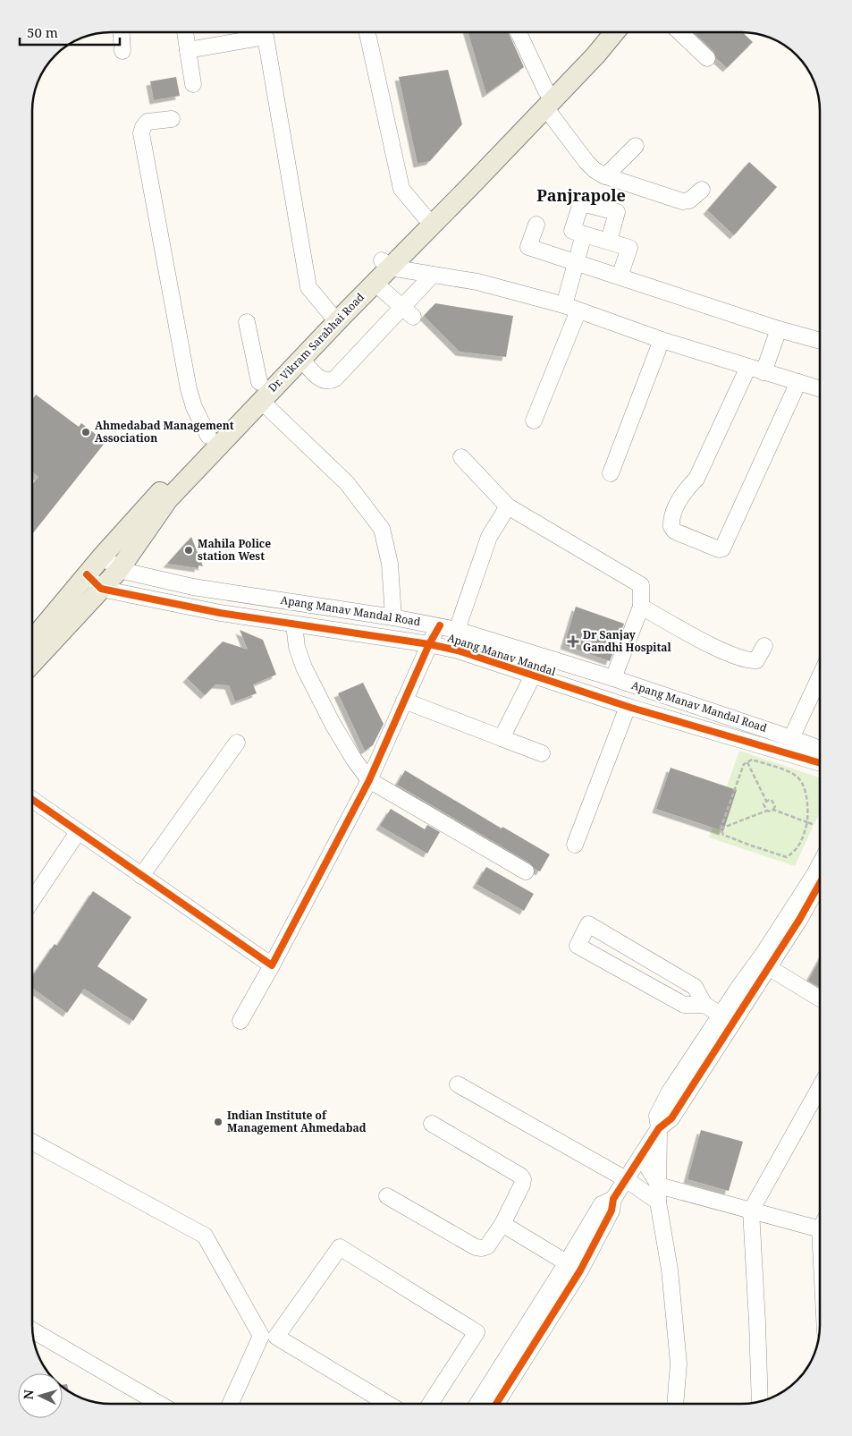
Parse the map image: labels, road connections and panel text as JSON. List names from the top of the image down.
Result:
{
  "streets": {
    "main road": ["Dr. Vikram Sarabhai Road"],
    "street": ["Apang Manav Mandal Road", "Apang Manav Mandal"]
  },
  "crossings": [
    ["Dr. Vikram Sarabhai Road", "Apang Manav Mandal Road"],
    ["Dr. Vikram Sarabhai Road", "Apang Manav Mandal"]
  ],
  "districts": ["Panjrapole"],
  "places": {
    "other": ["Ahmedabad Management Association", "Mahila Police station West", "Indian Institute of Management Ahmedabad"],
    "health": ["Dr Sanjay Gandhi Hospital"]
  },
  "scale_bar": "50 m",
  "north": "left"
}
